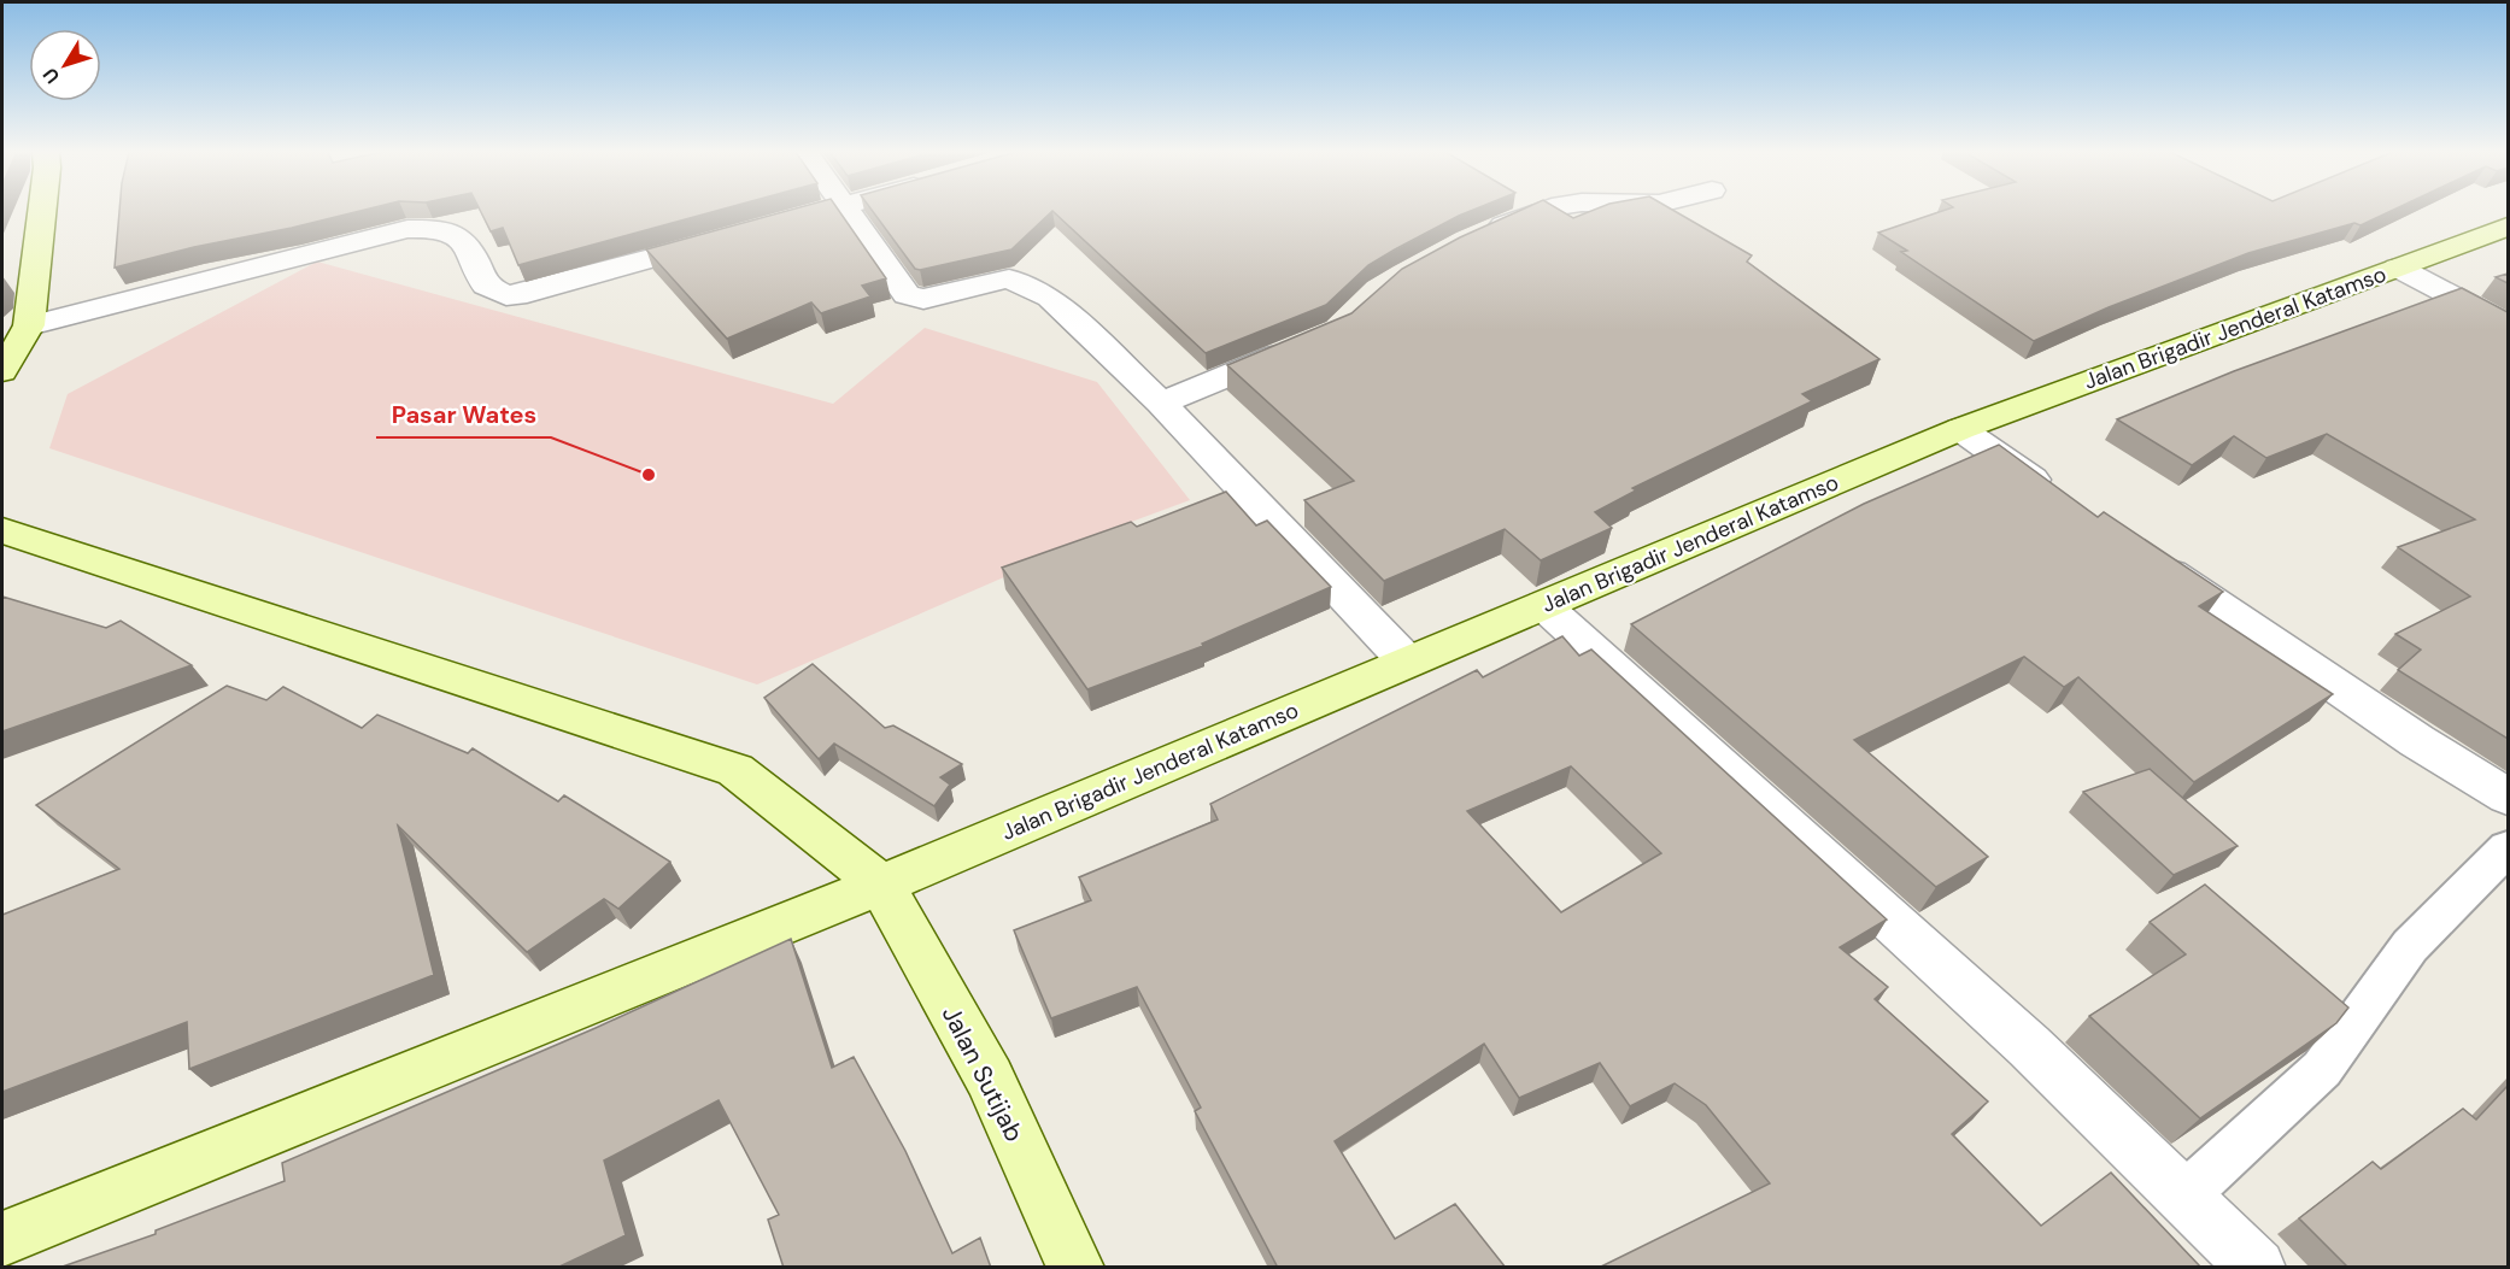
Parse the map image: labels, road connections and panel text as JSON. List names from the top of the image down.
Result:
{
  "streets": {
    "main road": ["Jalan Brigadir Jenderal Katamso", "Jalan Sutijab"]
  },
  "crossings": [
    ["Jalan Brigadir Jenderal Katamso", "Jalan Sutijab"]
  ],
  "places": ["Pasar Wates"],
  "north": "bottom left"
}
